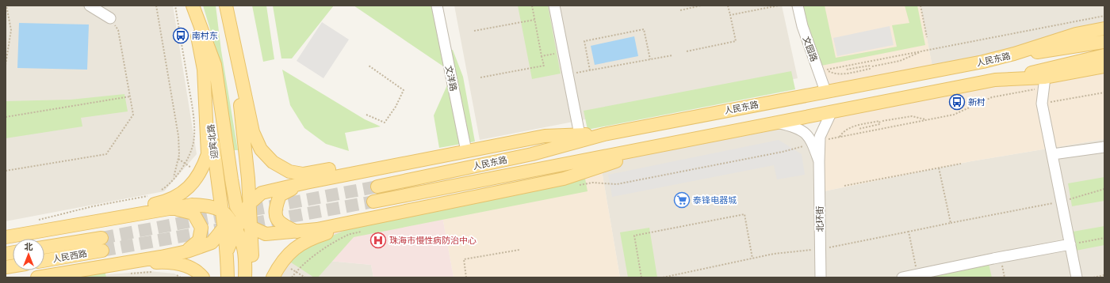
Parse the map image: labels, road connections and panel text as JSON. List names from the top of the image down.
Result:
{
  "streets": {
    "main road": ["人民东路", "迎宾北路", "人民西路"],
    "street": ["文园路", "文洋路", "北环街"]
  },
  "crossings": [
    ["文园路", "人民东路"],
    ["人民东路", "北环街"]
  ],
  "places": {
    "bus stop": ["南村东", "新村"],
    "supermarket": ["泰锋电器城"],
    "hospital": ["珠海市慢性病防治中心"]
  },
  "north": "top"
}
